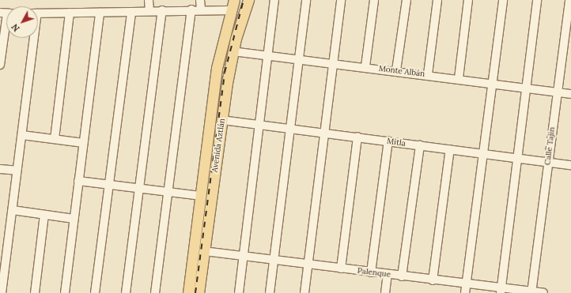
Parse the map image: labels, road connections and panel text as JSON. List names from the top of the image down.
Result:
{
  "streets": {
    "main road": ["Avenida Aztlán"],
    "street": [
      "Monte Albán",
      "Mitla",
      "Calle Tajín",
      "Palenque"
    ]
  },
  "crossings": [
    ["Monte Albán", "Avenida Aztlán"],
    ["Monte Albán", "Calle Tajín"],
    ["Mitla", "Avenida Aztlán"],
    ["Mitla", "Calle Tajín"],
    ["Avenida Aztlán", "Palenque"],
    ["Calle Tajín", "Palenque"]
  ],
  "north": "bottom left"
}
